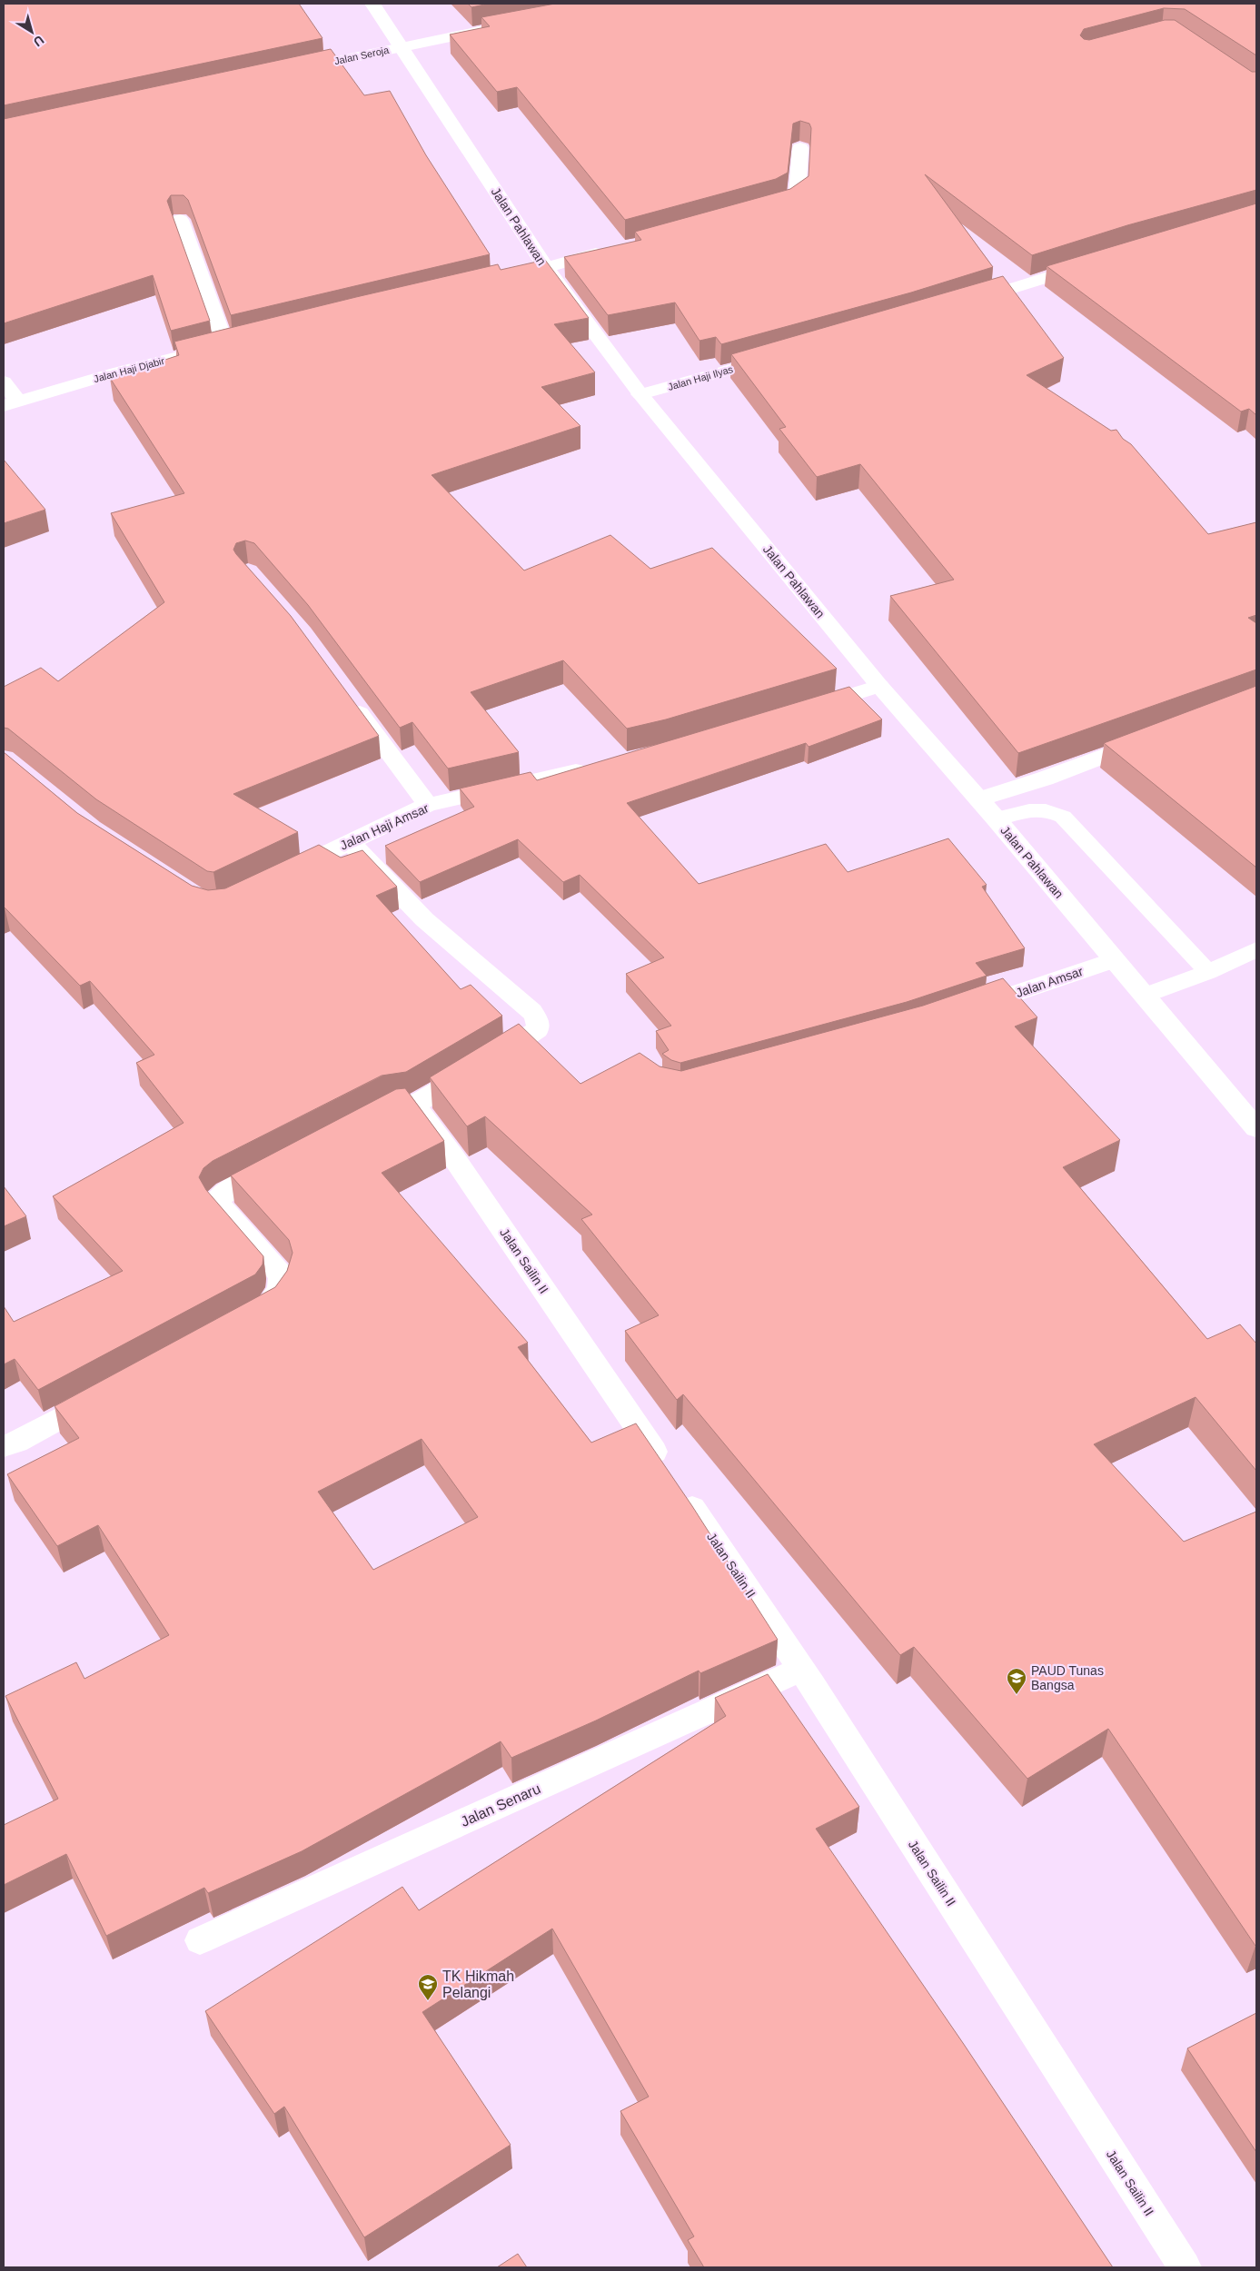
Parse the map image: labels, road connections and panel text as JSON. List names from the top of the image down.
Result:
{
  "streets": {
    "street": [
      "Jalan Seroja",
      "Jalan Pahlawan",
      "Jalan Haji Djabir",
      "Jalan Haji Ilyas",
      "Jalan Haji Amsar",
      "Jalan Amsar",
      "Jalan Sailin II",
      "Jalan Senaru"
    ]
  },
  "crossings": [
    ["Jalan Seroja", "Jalan Pahlawan"],
    ["Jalan Pahlawan", "Jalan Haji Ilyas"],
    ["Jalan Pahlawan", "Jalan Amsar"],
    ["Jalan Haji Amsar", "Jalan Sailin II"],
    ["Jalan Sailin II", "Jalan Senaru"]
  ],
  "places": {
    "school or university": ["PAUD Tunas Bangsa", "TK Hikmah Pelangi"]
  },
  "north": "bottom right"
}
